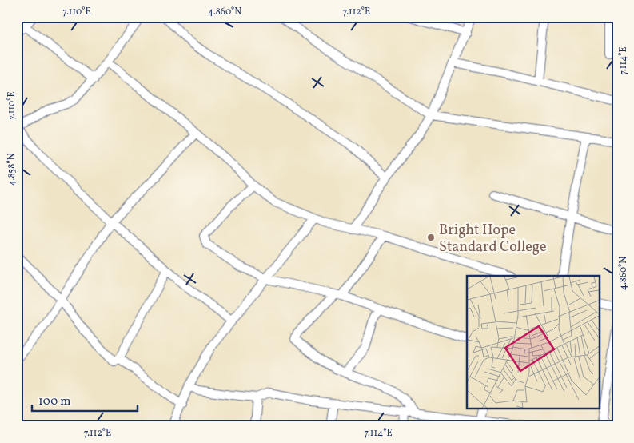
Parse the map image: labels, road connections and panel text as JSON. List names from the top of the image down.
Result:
{
  "places": ["Bright Hope Standard College"],
  "scale_bar": "100 m",
  "coordinates": [
    "7.110°E",
    "4.860°N",
    "7.112°E",
    "7.114°E",
    "4.858°N"
  ]
}
